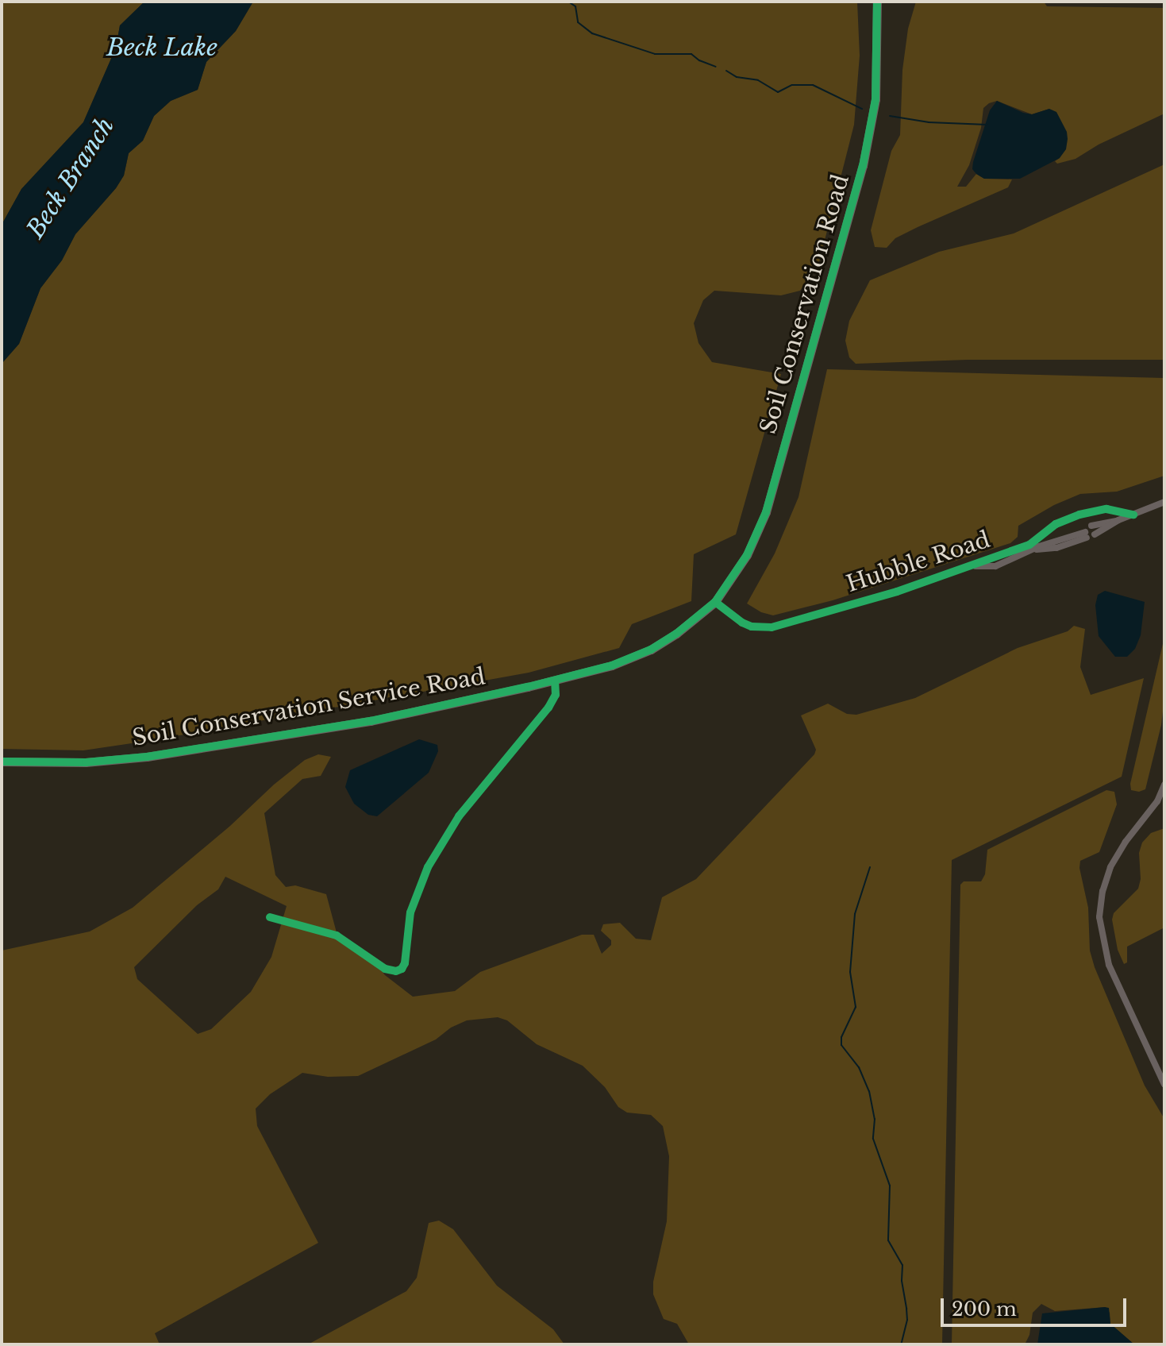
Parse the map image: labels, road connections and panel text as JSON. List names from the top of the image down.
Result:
{
  "streets": {
    "main road": ["Soil Conservation Road", "Soil Conservation Service Road"],
    "street": ["Hubble Road"]
  },
  "crossings": [
    ["Soil Conservation Road", "Hubble Road"],
    ["Soil Conservation Road", "Soil Conservation Service Road"],
    ["Hubble Road", "Soil Conservation Service Road"]
  ],
  "water": ["Beck Lake", "Beck Branch"],
  "scale_bar": "200 m"
}
